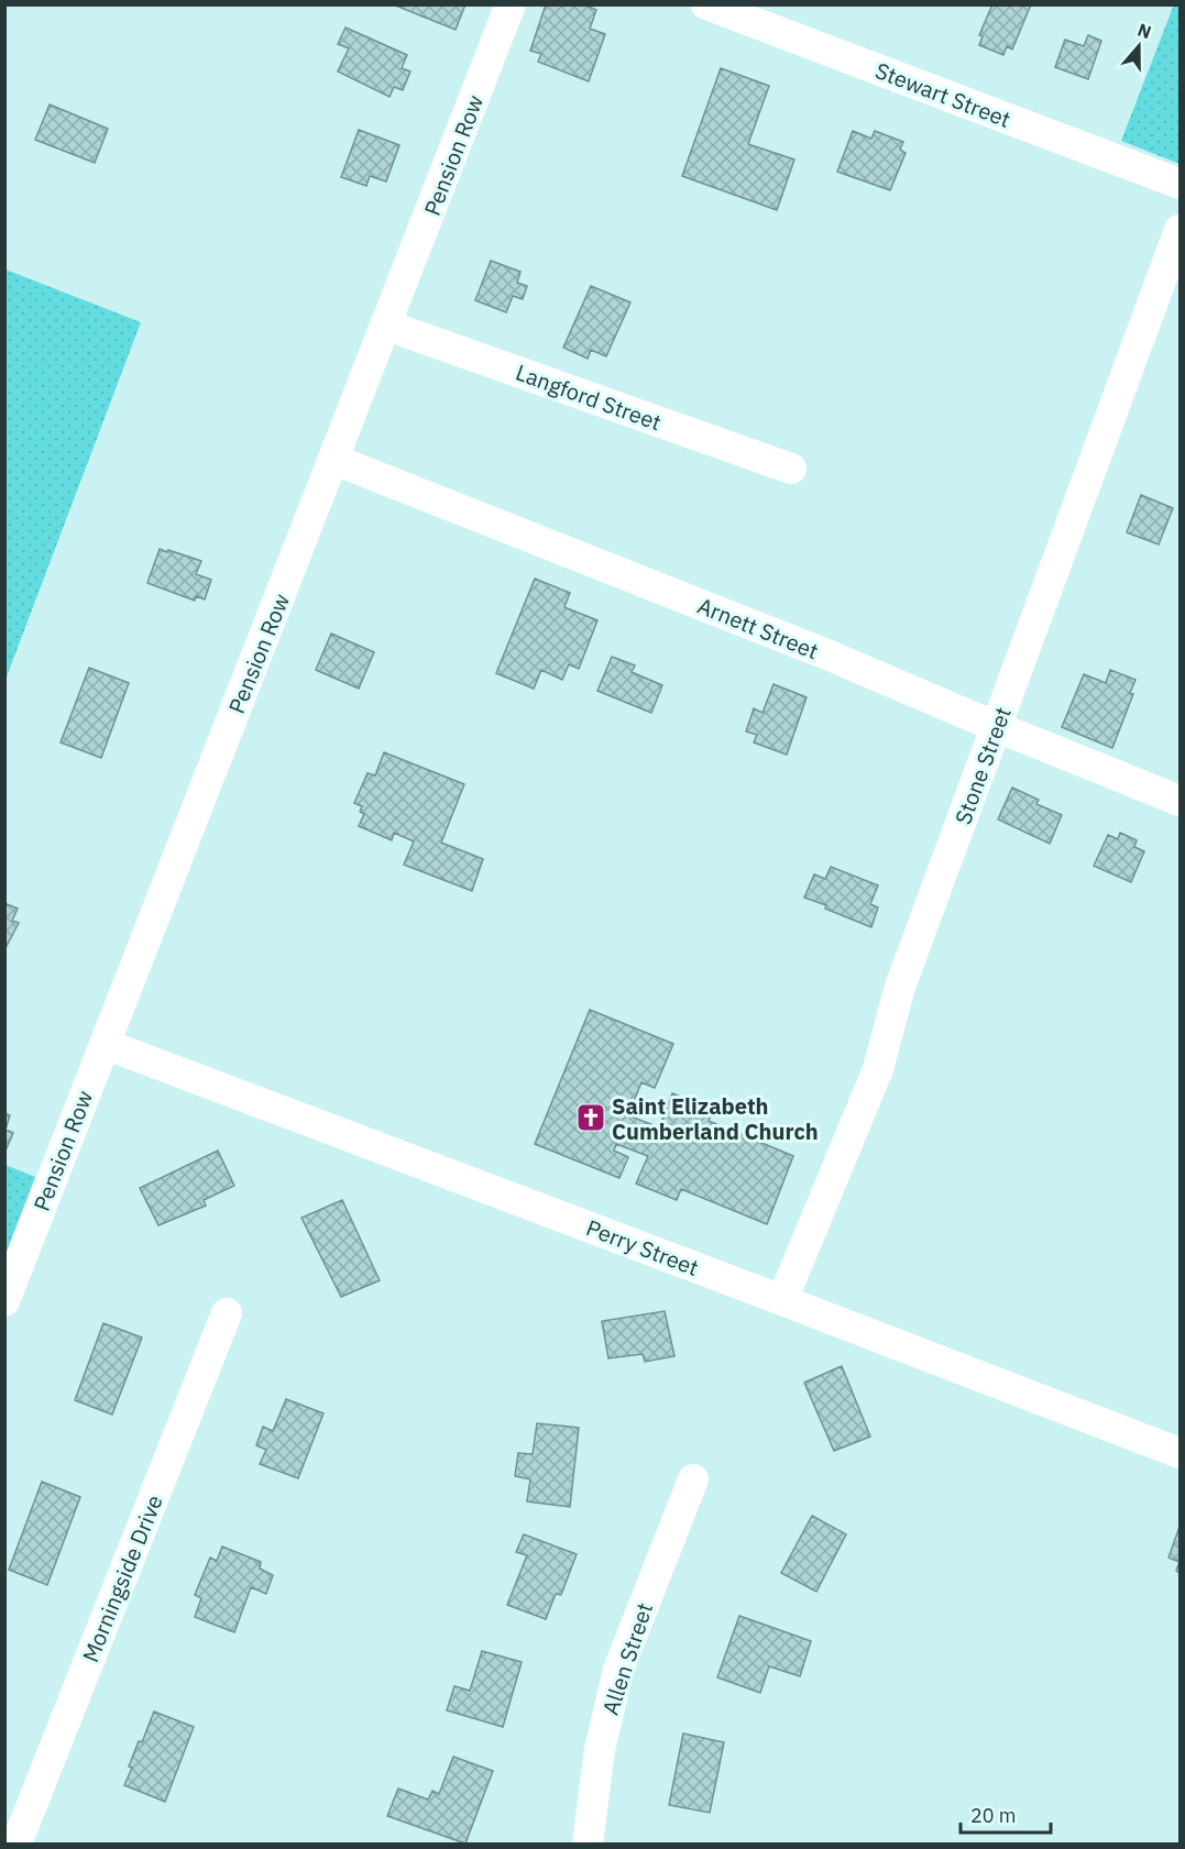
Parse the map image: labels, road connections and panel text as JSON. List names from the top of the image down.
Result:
{
  "streets": {
    "street": [
      "Stewart Street",
      "Pension Row",
      "Langford Street",
      "Arnett Street",
      "Stone Street",
      "Perry Street",
      "Morningside Drive",
      "Allen Street"
    ]
  },
  "crossings": [
    ["Pension Row", "Langford Street"],
    ["Pension Row", "Arnett Street"],
    ["Pension Row", "Perry Street"],
    ["Arnett Street", "Stone Street"],
    ["Stone Street", "Perry Street"]
  ],
  "places": {
    "church": ["Saint Elizabeth Cumberland Church"]
  },
  "scale_bar": "20 m",
  "north": "top"
}
